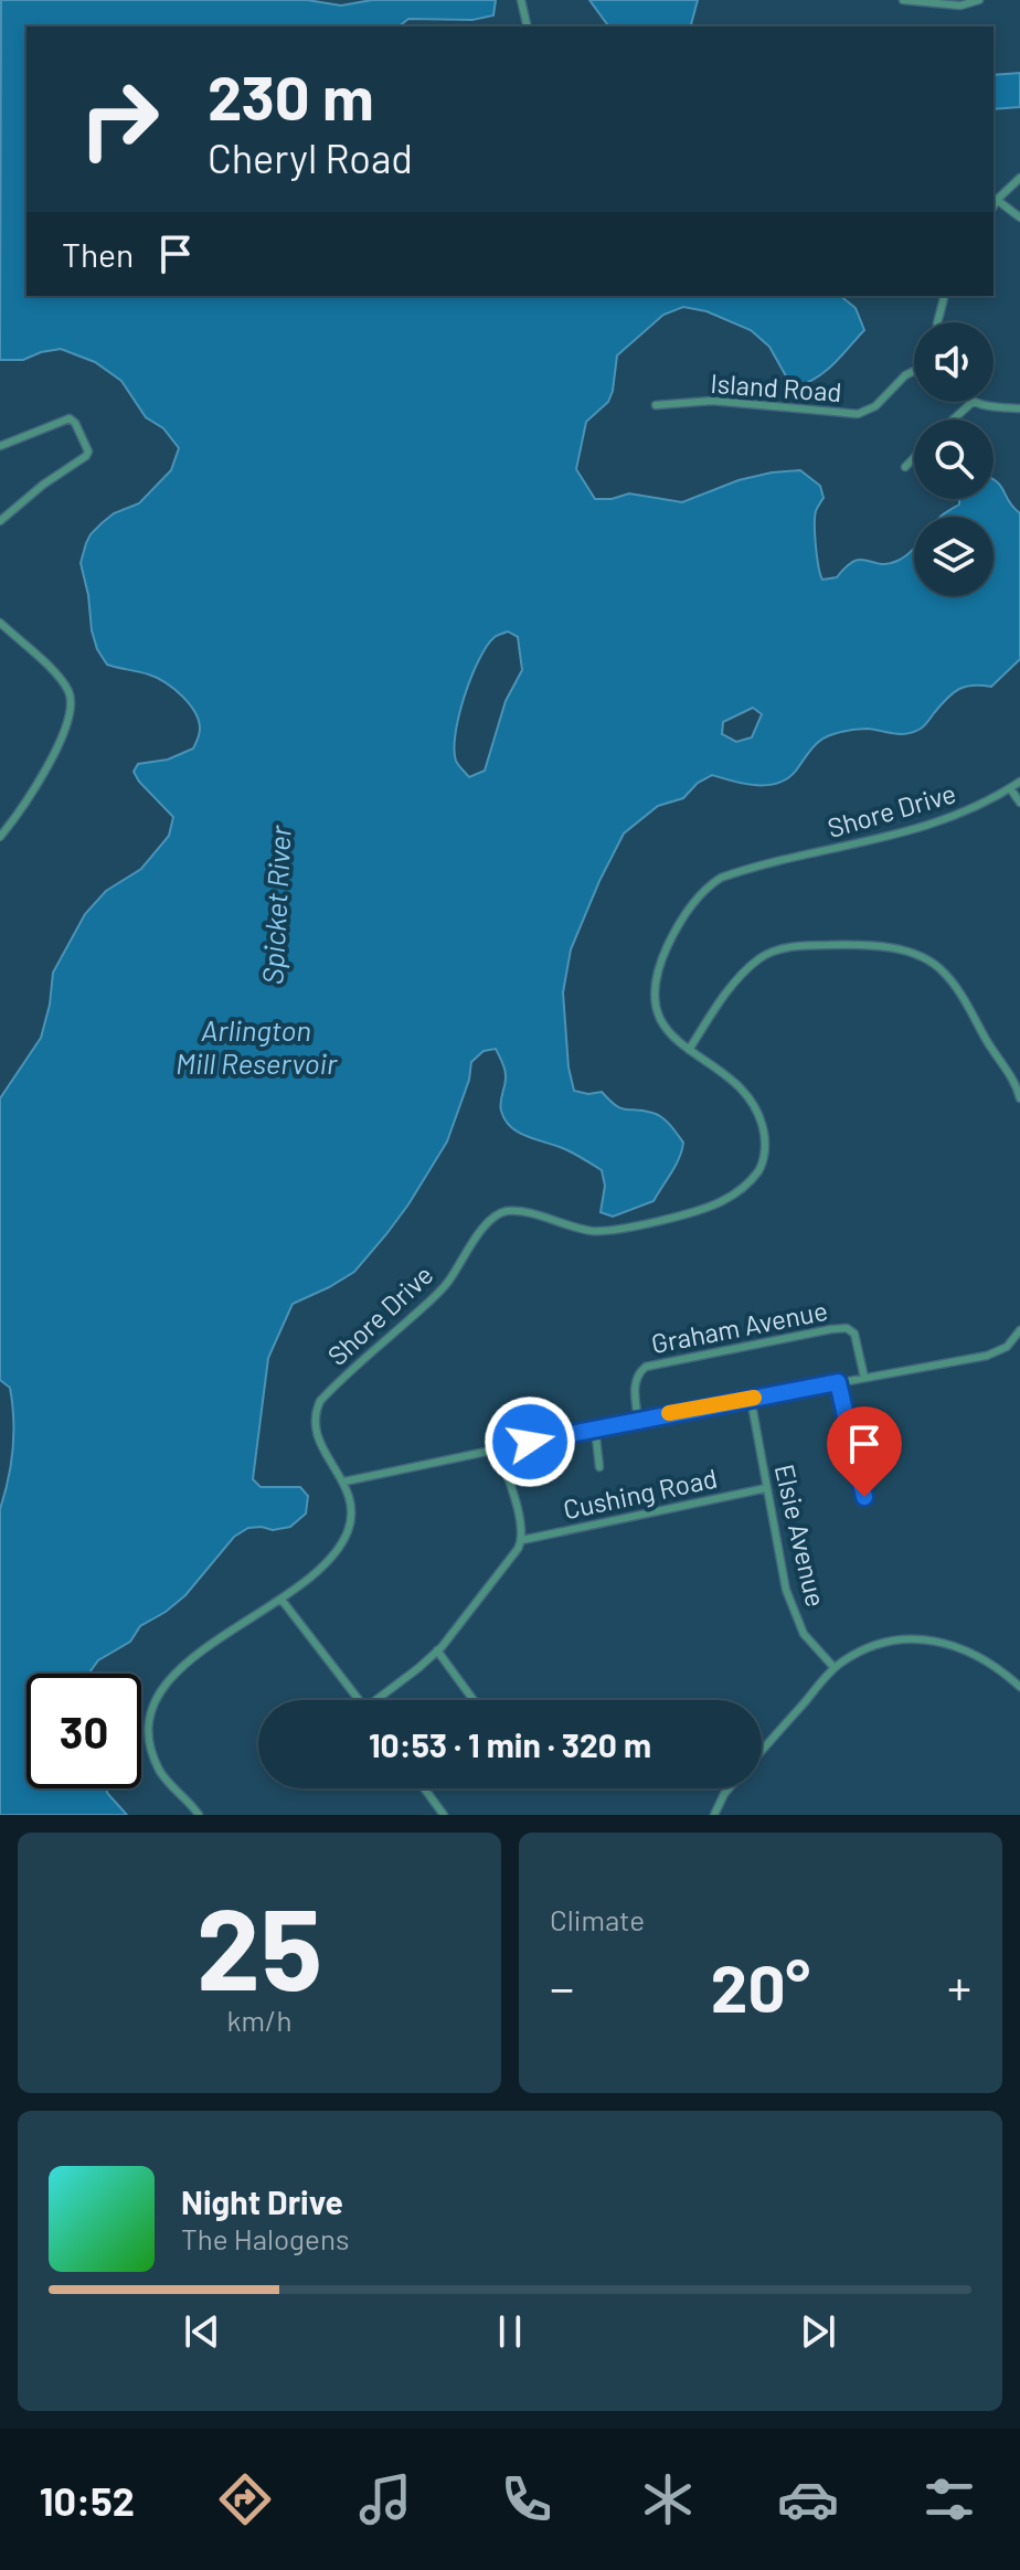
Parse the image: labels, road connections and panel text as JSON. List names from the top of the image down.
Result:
{
  "streets": {
    "street": [
      "Island Road",
      "Shore Drive",
      "Graham Avenue",
      "Cushing Road",
      "Elsie Avenue"
    ]
  },
  "crossings": [
    ["Cushing Road", "Elsie Avenue"]
  ],
  "water": ["Spicket River", "Arlington Mill Reservoir"],
  "page": {
    "turn": ["230 m", "Cheryl Road"],
    "then": "Then",
    "limit": "30",
    "trip": "10:53 · 1 min · 320 m",
    "tile": [
      ["25", "km/h"],
      "Climate"
    ],
    "heat": ["−", "20°", "+"],
    "song": ["Night Drive", "The Halogens"],
    "tabs": "10:52"
  }
}
